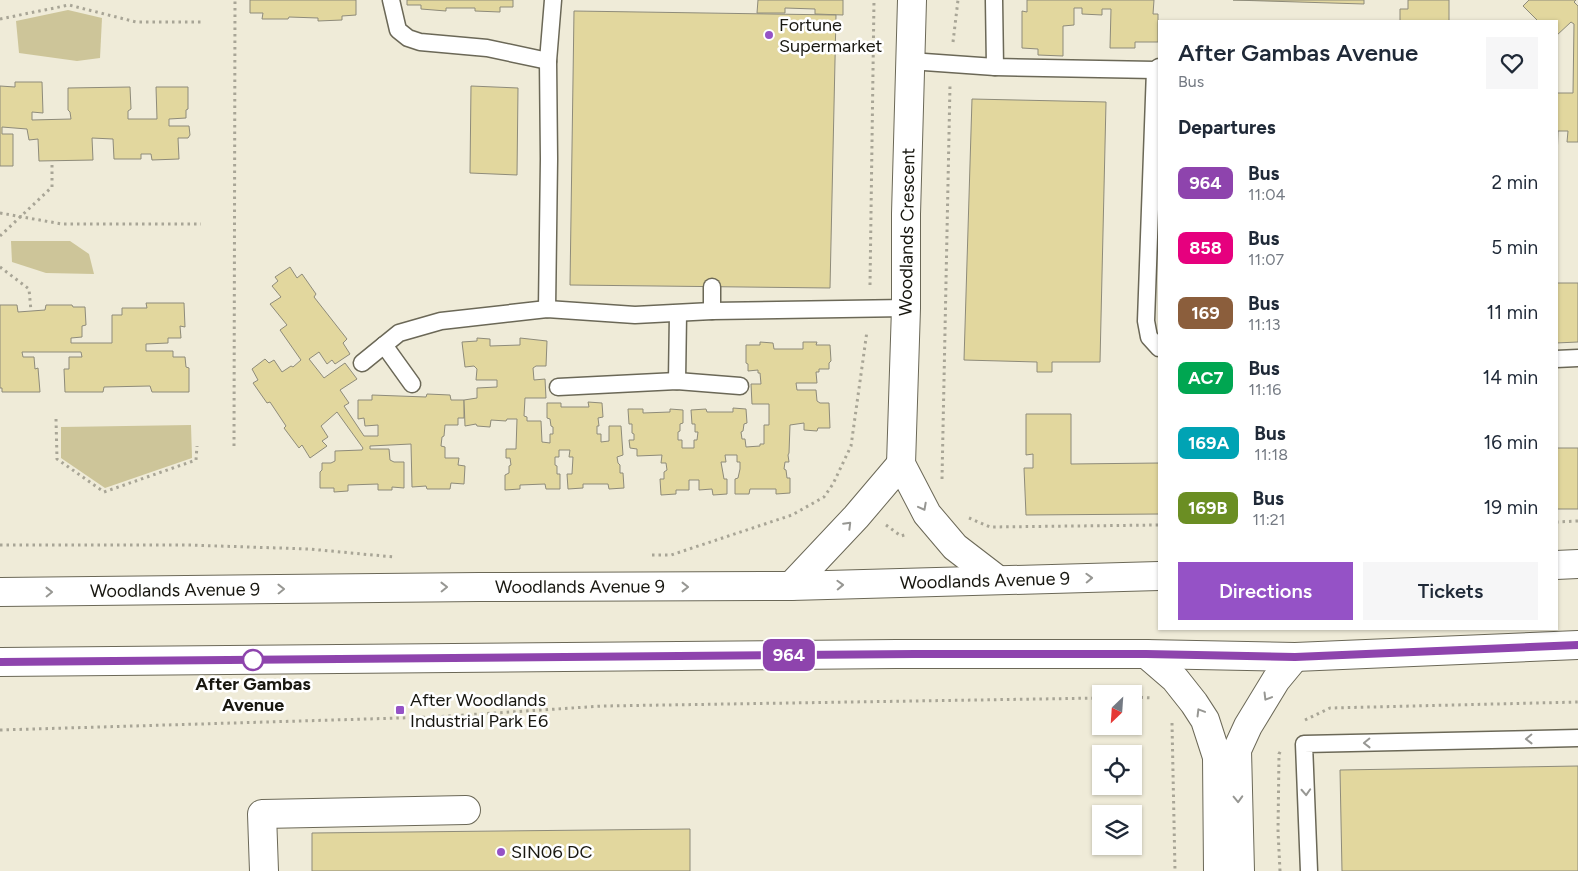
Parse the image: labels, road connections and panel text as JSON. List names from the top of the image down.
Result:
{
  "streets": {
    "main road": ["Woodlands Crescent", "Woodlands Avenue 9"]
  },
  "crossings": [
    ["Woodlands Crescent", "Woodlands Avenue 9"]
  ],
  "places": {
    "other": ["Fortune Supermarket", "After Gambas Avenue", "SIN06 DC"],
    "transit": ["After Woodlands Industrial Park E6"]
  },
  "lines": ["bus line 964"],
  "north": "bottom left",
  "page": {
    "on_map": "964",
    "heading": [
      ["After Gambas Avenue", "Bus"],
      "Departures"
    ],
    "list": [
      {
        "mark": "964",
        "name": "Bus",
        "note": "11:04",
        "value": "2 min"
      },
      {
        "mark": "858",
        "name": "Bus",
        "note": "11:07",
        "value": "5 min"
      },
      {
        "mark": "169",
        "name": "Bus",
        "note": "11:13",
        "value": "11 min"
      },
      {
        "mark": "AC7",
        "name": "Bus",
        "note": "11:16",
        "value": "14 min"
      },
      {
        "mark": "169A",
        "name": "Bus",
        "note": "11:18",
        "value": "16 min"
      },
      {
        "mark": "169B",
        "name": "Bus",
        "note": "11:21",
        "value": "19 min"
      }
    ],
    "buttons": ["Directions", "Tickets"]
  }
}
